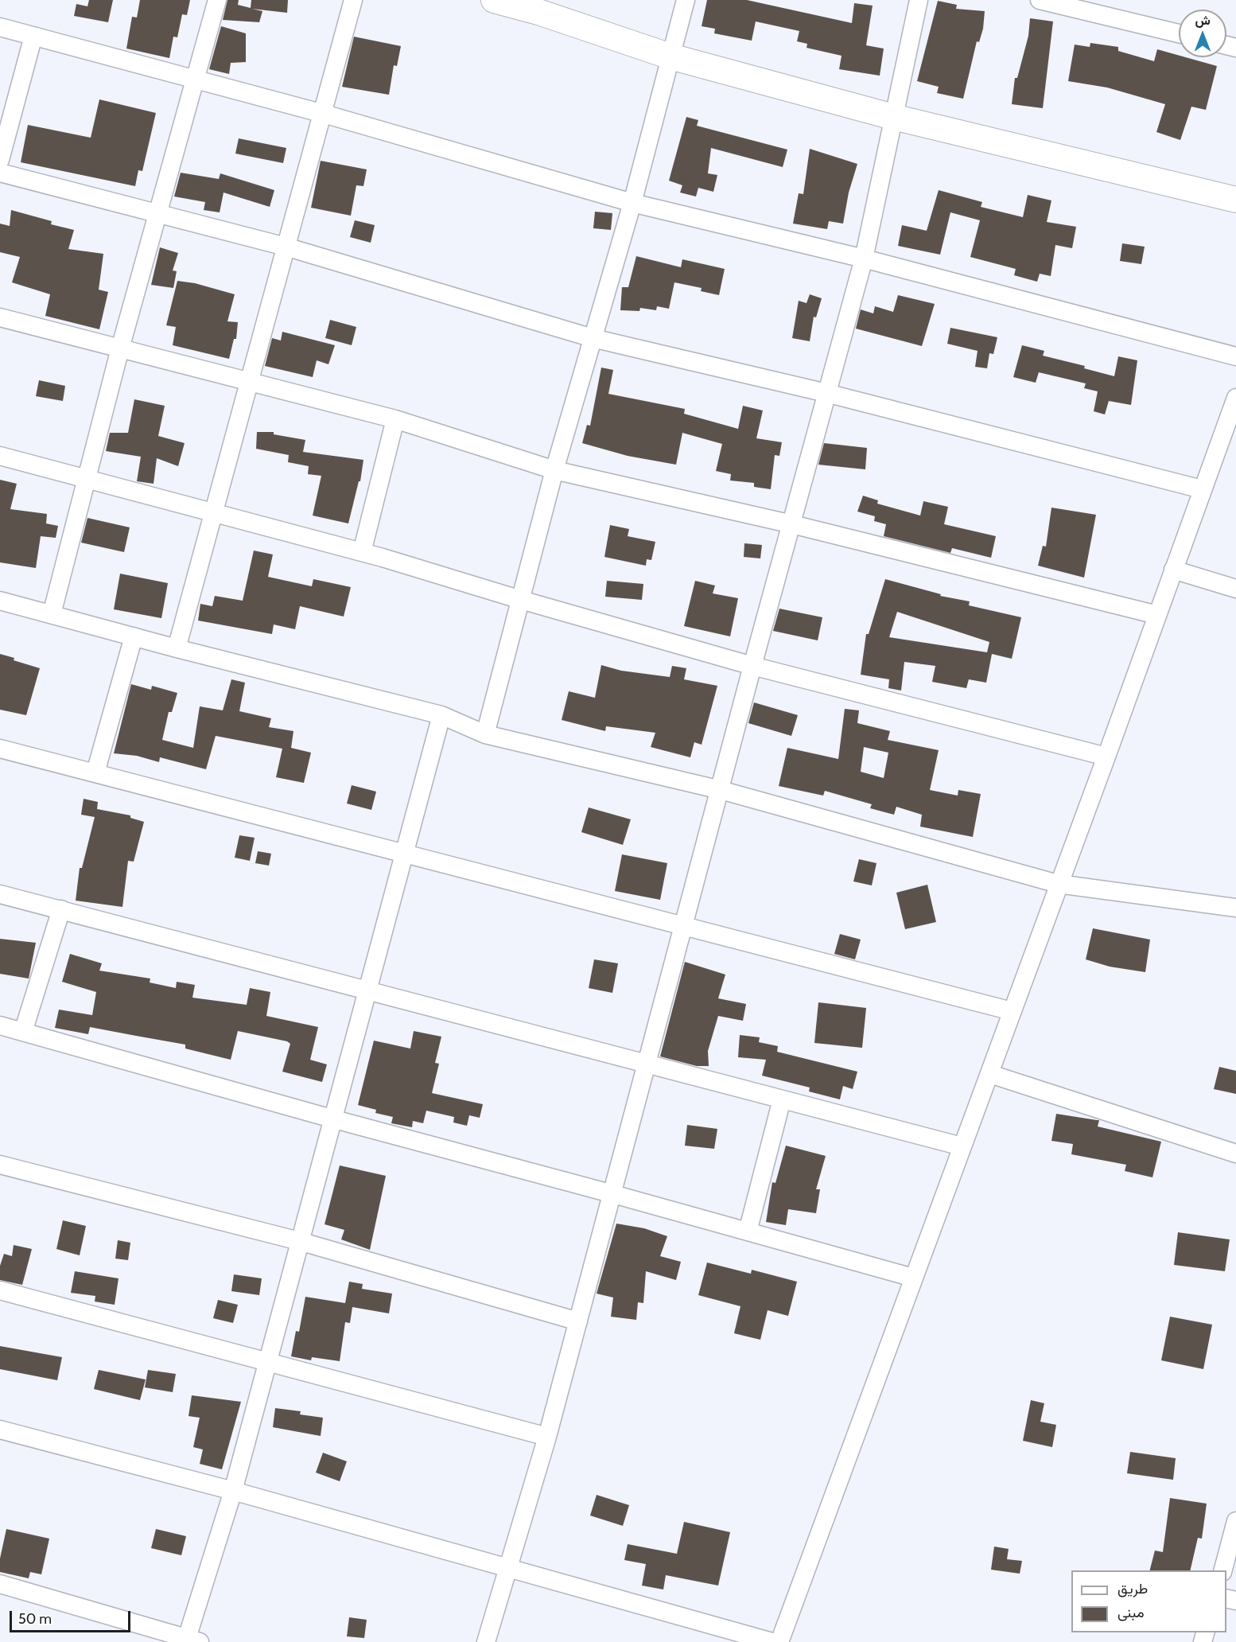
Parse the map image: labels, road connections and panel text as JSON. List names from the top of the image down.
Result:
{
  "legend": ["طريق", "مبنى"],
  "scale_bar": "50 m",
  "north": "top"
}
